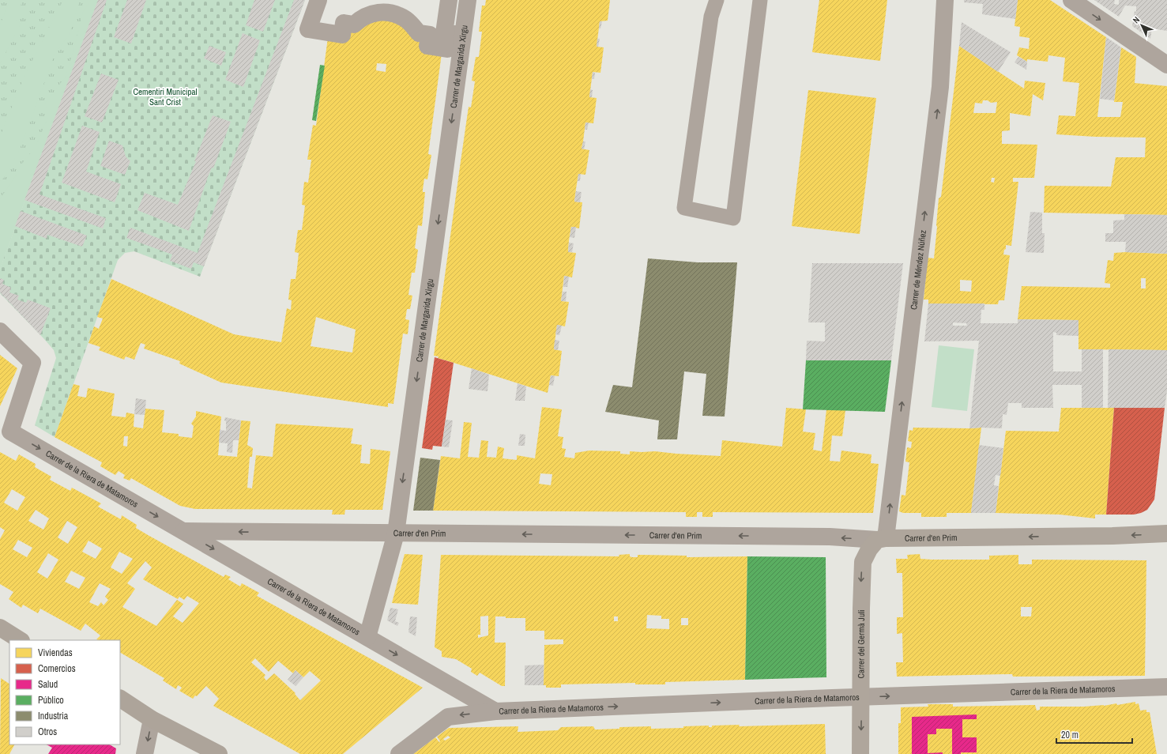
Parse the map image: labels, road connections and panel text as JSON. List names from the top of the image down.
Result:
{
  "streets": {
    "main road": ["Carrer d'en Prim", "Carrer del Germà Juli"],
    "street": ["Carrer de Margarida Xirgu", "Carrer de Méndez Núñez", "Carrer de la Riera de Matamoros"]
  },
  "crossings": [
    ["Carrer de Margarida Xirgu", "Carrer de la Riera de Matamoros"],
    ["Carrer de Margarida Xirgu", "Carrer d'en Prim"],
    ["Carrer de Méndez Núñez", "Carrer d'en Prim"],
    ["Carrer de Méndez Núñez", "Carrer del Germà Juli"],
    ["Carrer de la Riera de Matamoros", "Carrer d'en Prim"],
    ["Carrer de la Riera de Matamoros", "Carrer del Germà Juli"],
    ["Carrer d'en Prim", "Carrer del Germà Juli"]
  ],
  "one_way": [
    "Carrer de Margarida Xirgu",
    "Carrer de Méndez Núñez",
    "Carrer de la Riera de Matamoros",
    "Carrer d'en Prim",
    "Carrer del Germà Juli"
  ],
  "parks": ["Cementiri Municipal Sant Crist"],
  "legend": [
    "Viviendas",
    "Comercios",
    "Salud",
    "Público",
    "Industria",
    "Otros"
  ],
  "scale_bar": "20 m",
  "north": "top left"
}
